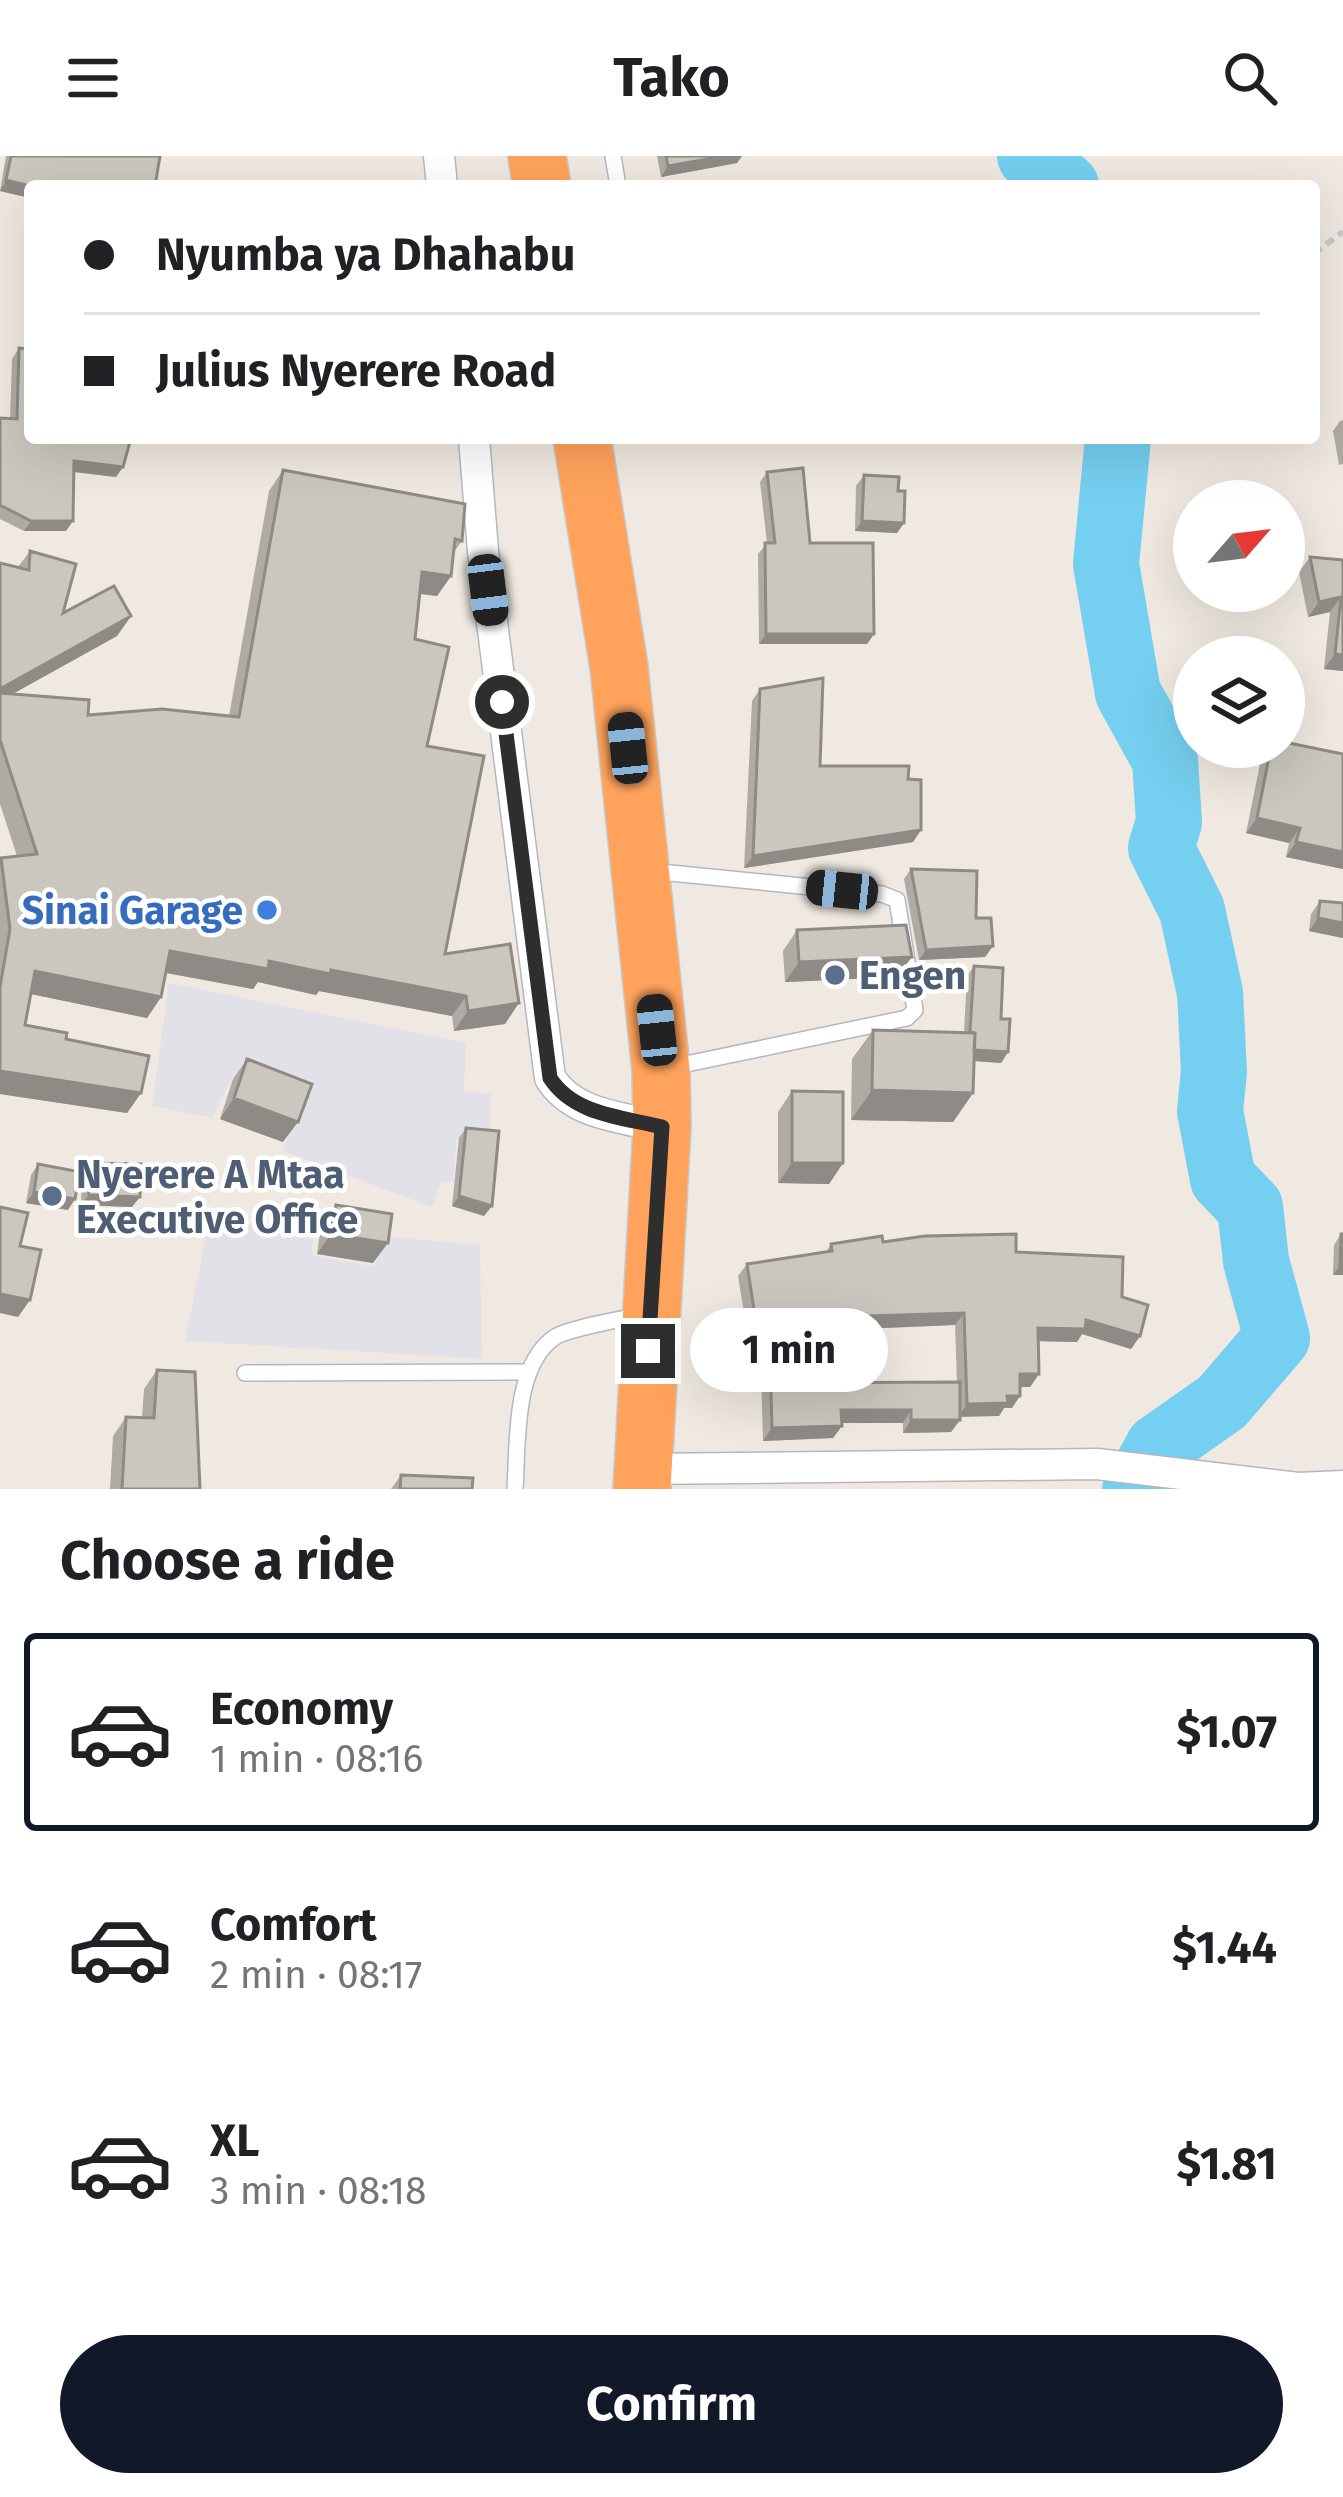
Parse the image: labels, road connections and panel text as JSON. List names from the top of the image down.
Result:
{
  "places": ["Sinai Garage", "Engen", "Nyerere A Mtaa Executive Office"],
  "north": "top right",
  "page": {
    "header": "Tako",
    "banner": ["Nyumba ya Dhahabu", "Julius Nyerere Road"],
    "bubble": "1 min",
    "heading": "Choose a ride",
    "list": [
      {
        "name": "Economy",
        "note": "1 min · 08:16",
        "value": "$1.07"
      },
      {
        "name": "Comfort",
        "note": "2 min · 08:17",
        "value": "$1.44"
      },
      {
        "name": "XL",
        "note": "3 min · 08:18",
        "value": "$1.81"
      }
    ],
    "buttons": "Confirm"
  }
}
